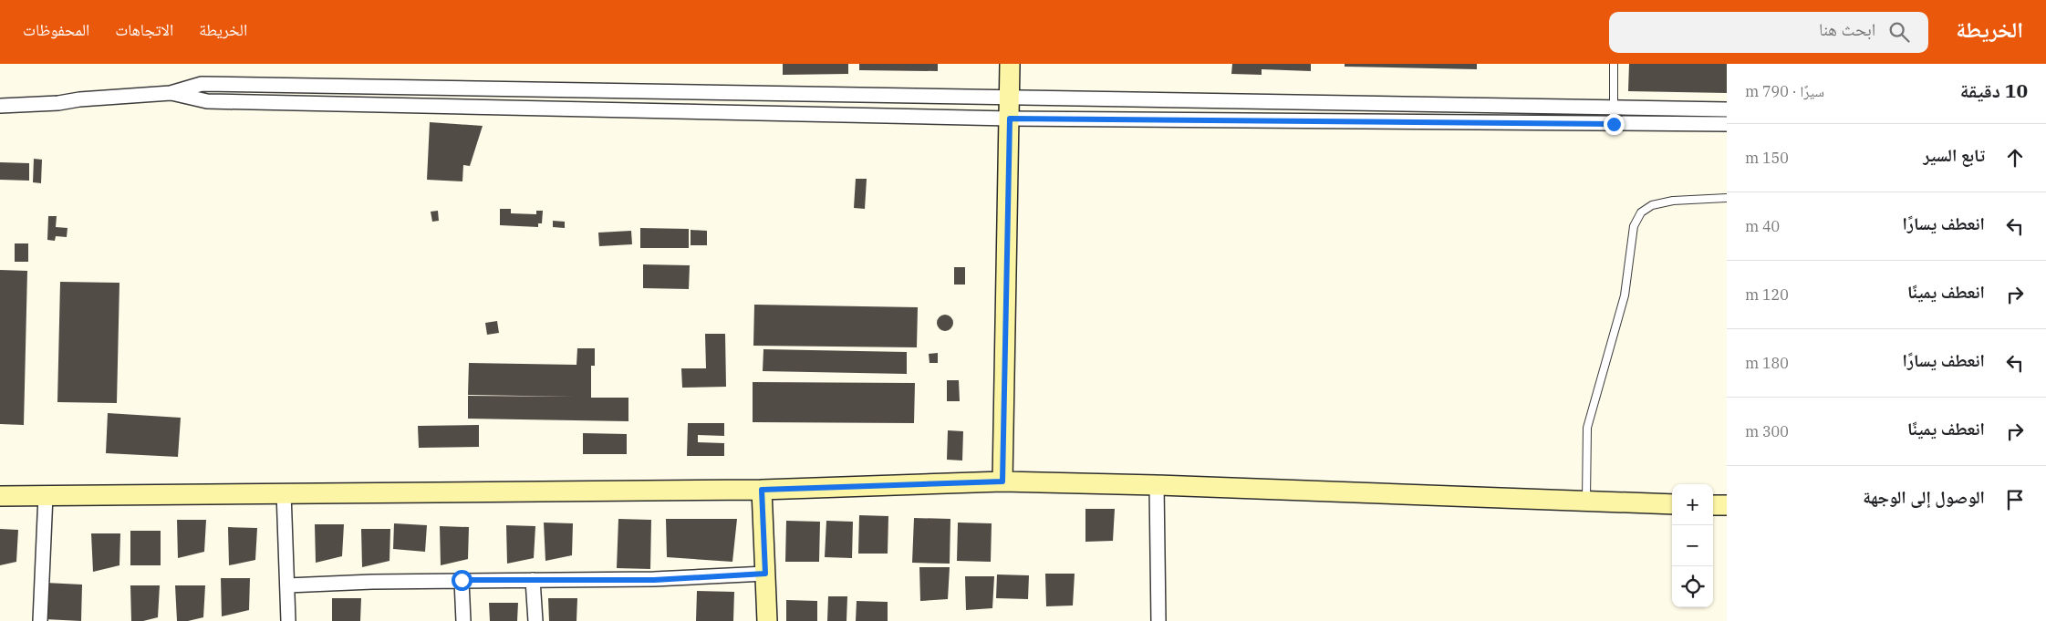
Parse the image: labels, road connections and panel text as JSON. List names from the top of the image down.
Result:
{
  "page": {
    "header": "الخريطة",
    "search": "ابحث هنا",
    "nav": ["الخريطة", "الاتجاهات", "المحفوظات"],
    "heading": ["10 دقيقة", "سيرًا · 790 m"],
    "list": [
      ["تابع السير", "150 m"],
      ["انعطف يسارًا", "40 m"],
      ["انعطف يمينًا", "120 m"],
      ["انعطف يسارًا", "180 m"],
      ["انعطف يمينًا", "300 m"],
      "الوصول إلى الوجهة"
    ],
    "map_buttons": ["+", "−"]
  }
}
